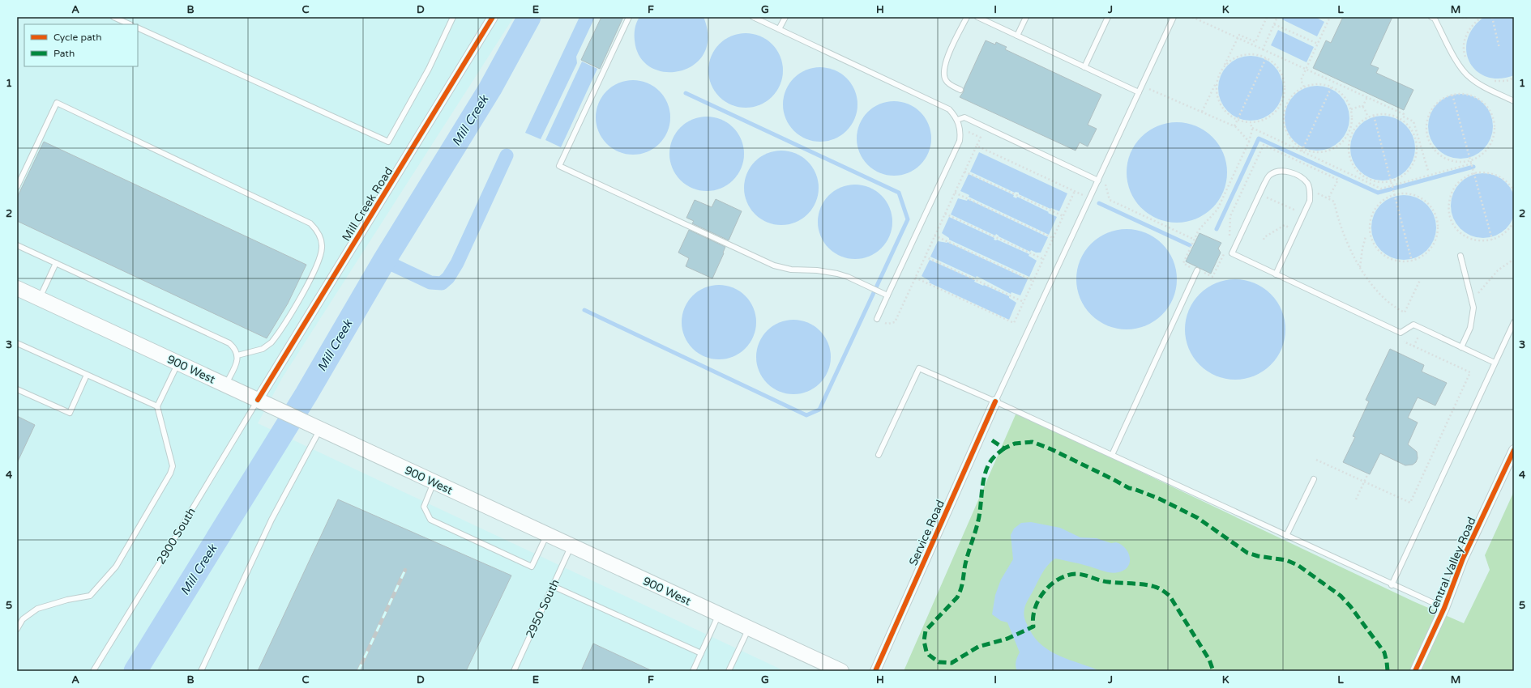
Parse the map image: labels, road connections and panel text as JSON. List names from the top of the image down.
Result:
{
  "streets": {
    "main road": ["900 West"],
    "street": ["Mill Creek Road", "Service Road", "Central Valley Road"],
    "lane": ["2900 South", "2950 South"]
  },
  "crossings": [
    ["Mill Creek Road", "900 West"],
    ["Mill Creek Road", "2900 South"],
    ["900 West", "2900 South"],
    ["900 West", "2950 South"]
  ],
  "water": ["Mill Creek"],
  "legend": ["Cycle path", "Path"],
  "grid": {
    "columns": [
      "A",
      "B",
      "C",
      "D",
      "E",
      "F",
      "G",
      "H",
      "I",
      "J",
      "K",
      "L",
      "M"
    ],
    "rows": [
      "1",
      "2",
      "3",
      "4",
      "5"
    ]
  }
}
